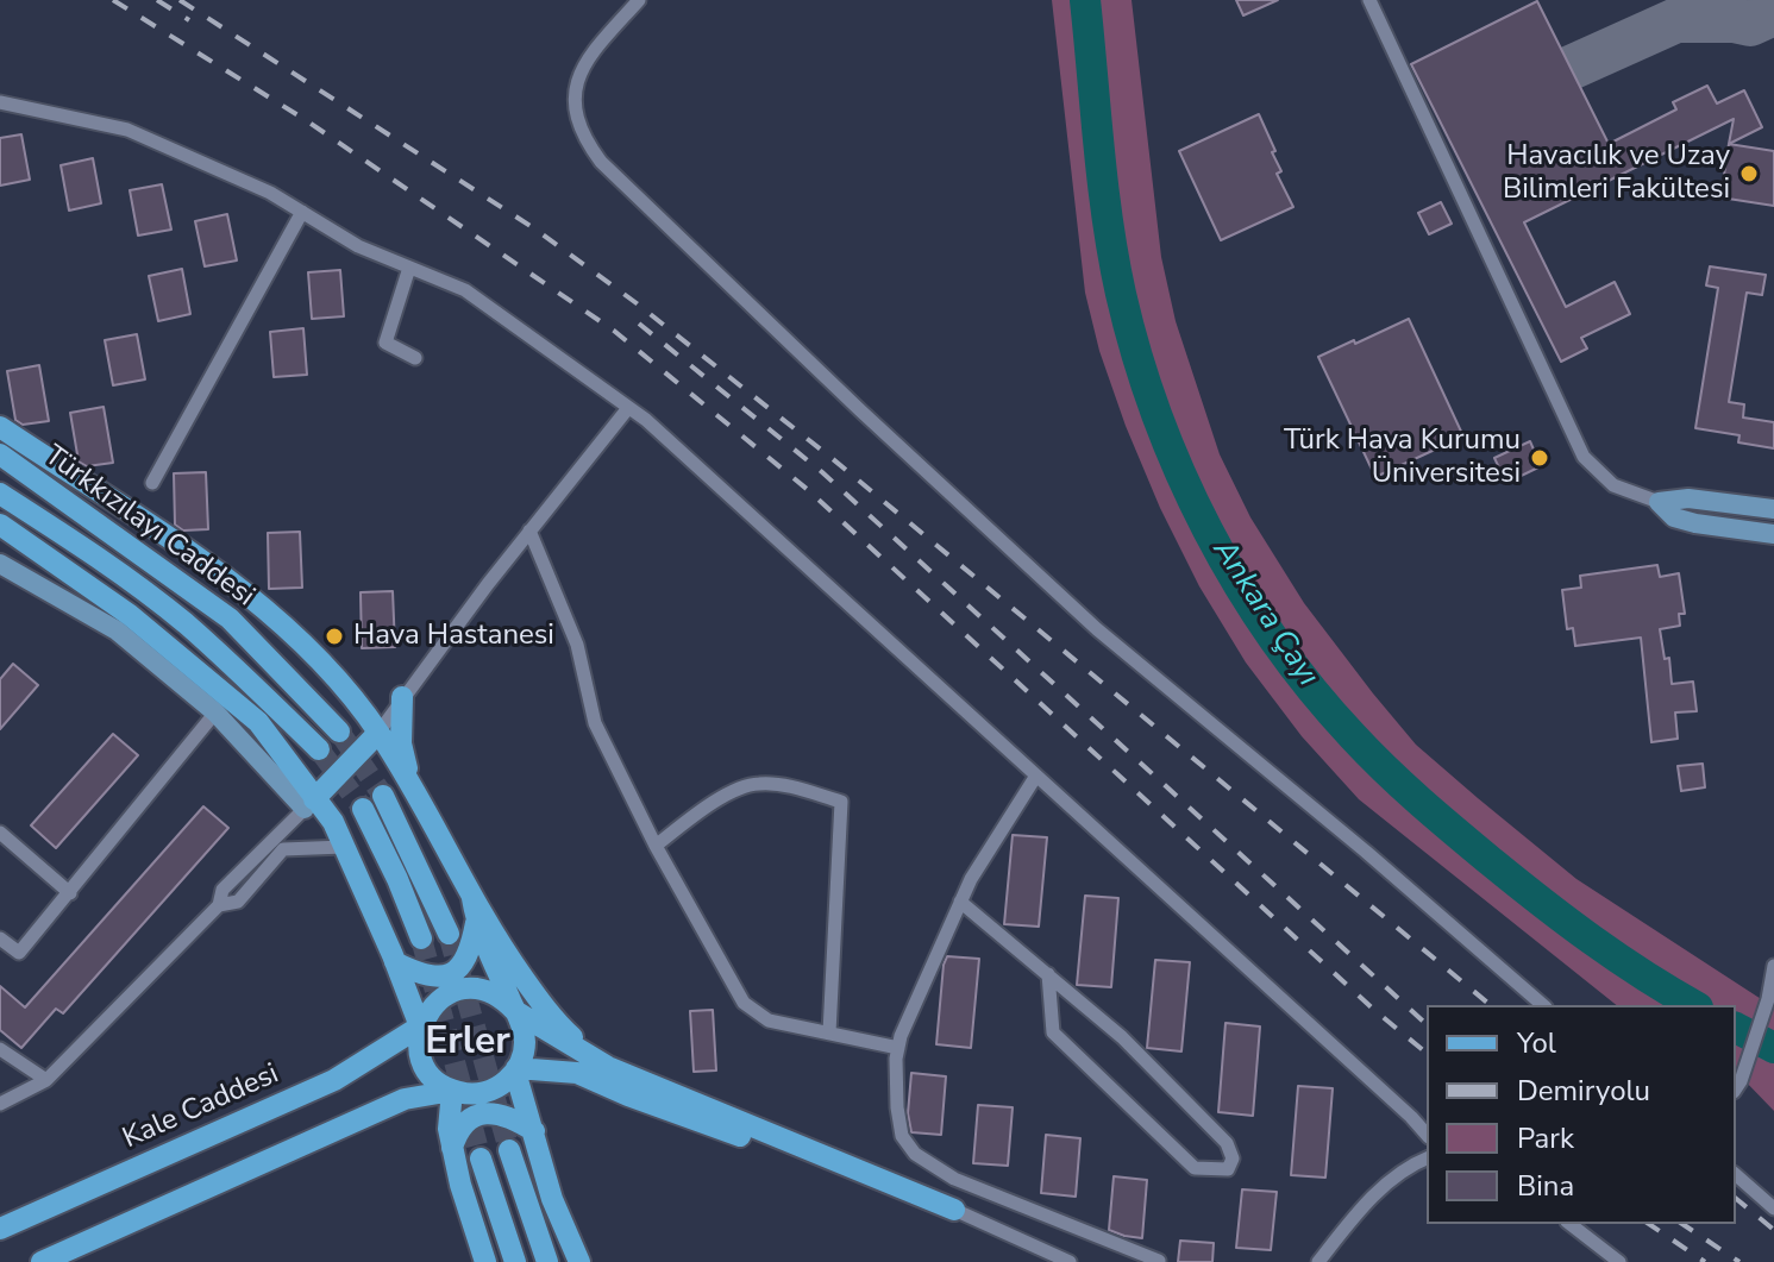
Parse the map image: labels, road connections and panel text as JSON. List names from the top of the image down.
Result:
{
  "streets": {
    "main road": ["Türkkızılayı Caddesi", "Kale Caddesi"]
  },
  "districts": ["Erler"],
  "water": ["Ankara Çayı"],
  "places": ["Havacılık ve Uzay Bilimleri Fakültesi", "Türk Hava Kurumu Üniversitesi", "Hava Hastanesi"],
  "legend": [
    "Yol",
    "Demiryolu",
    "Park",
    "Bina"
  ]
}
